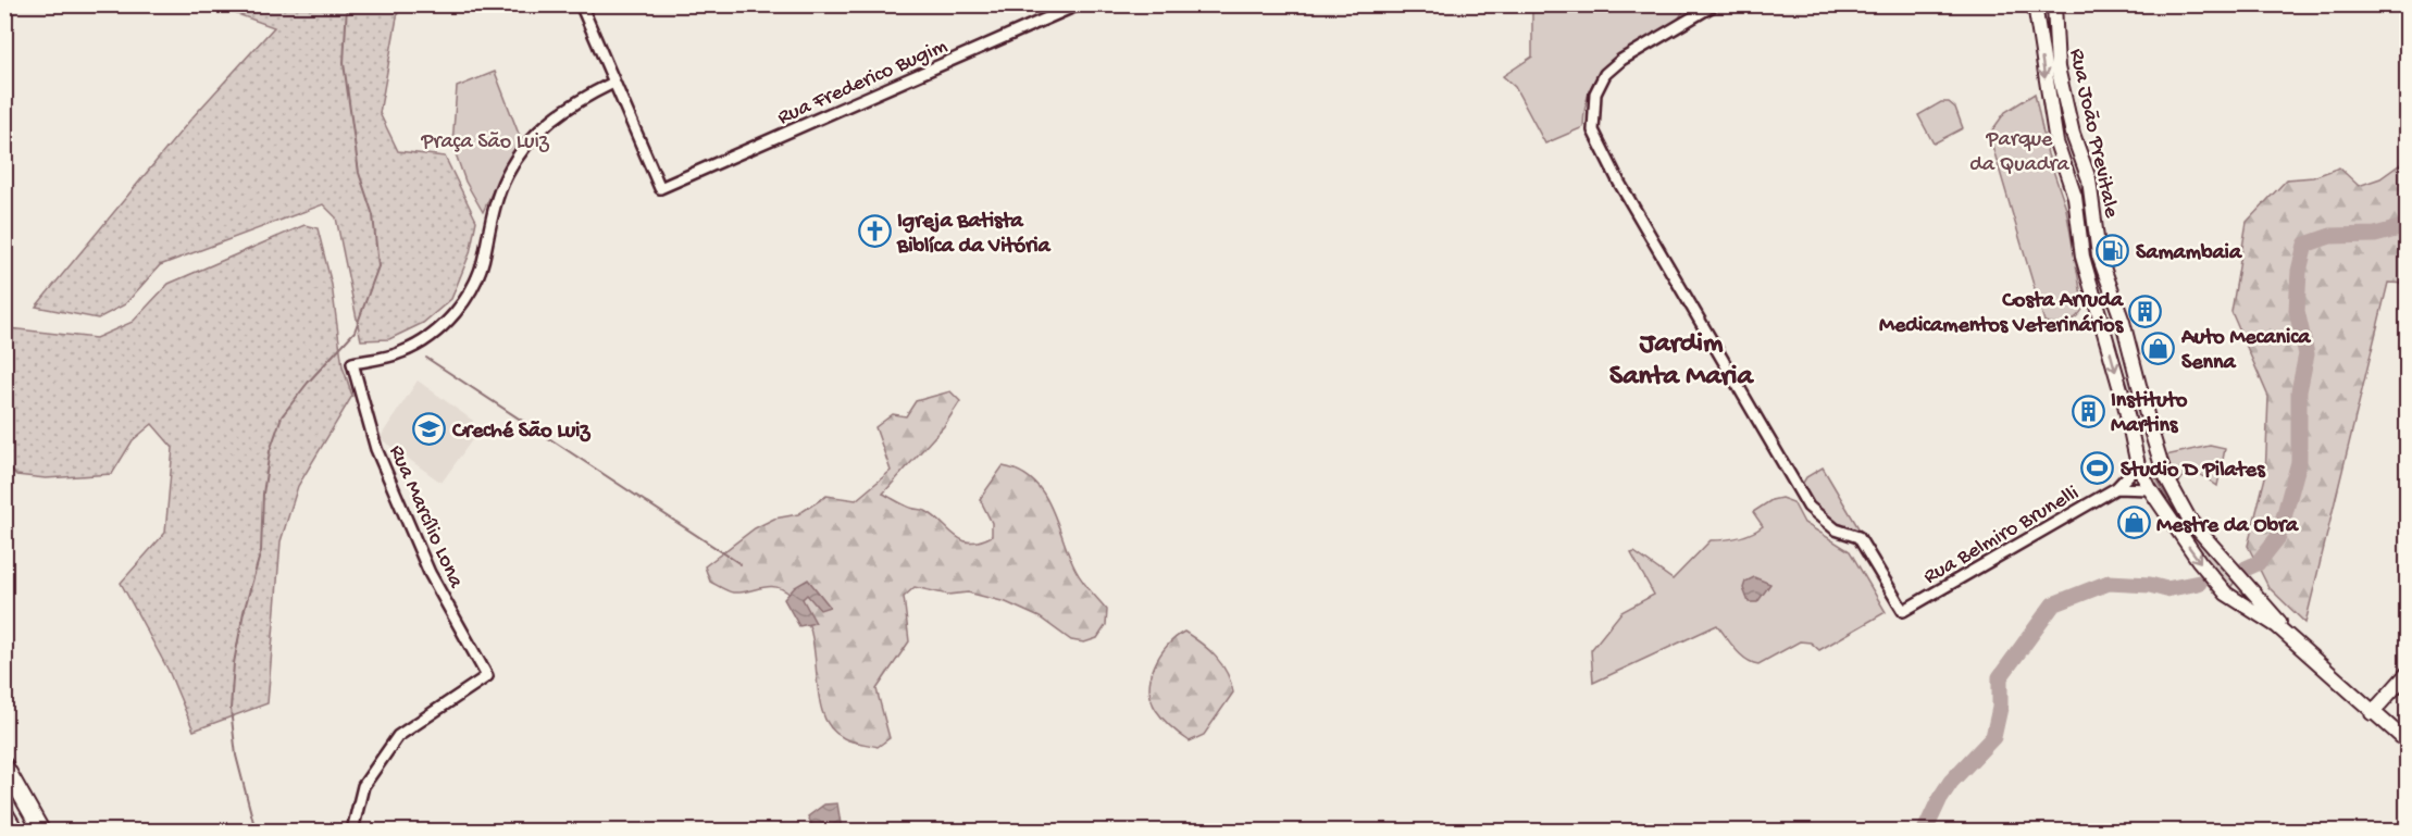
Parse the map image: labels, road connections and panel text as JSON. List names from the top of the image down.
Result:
{
  "streets": {
    "main road": ["Rua João Previtale"],
    "street": ["Rua Frederico Bugim", "Rua Marcílio Lona", "Rua Belmiro Brunelli"]
  },
  "crossings": [
    ["Rua Frederico Bugim", "Rua Marcílio Lona"],
    ["Rua João Previtale", "Rua Belmiro Brunelli"]
  ],
  "districts": ["Jardim Santa Maria"],
  "parks": ["Parque da Quadra", "Praça São Luiz"],
  "places": {
    "church": ["Igreja Batista Biblíca da Vitória"],
    "fuel station": ["Samambaia"],
    "building": ["Costa Arruda Medicamentos Veterinários", "Instituto Martins"],
    "shop": ["Auto Mecanica Senna", "Mestre da Obra"],
    "school or university": ["Creché São Luiz"],
    "sports": ["Studio D Pilates"]
  }
}
